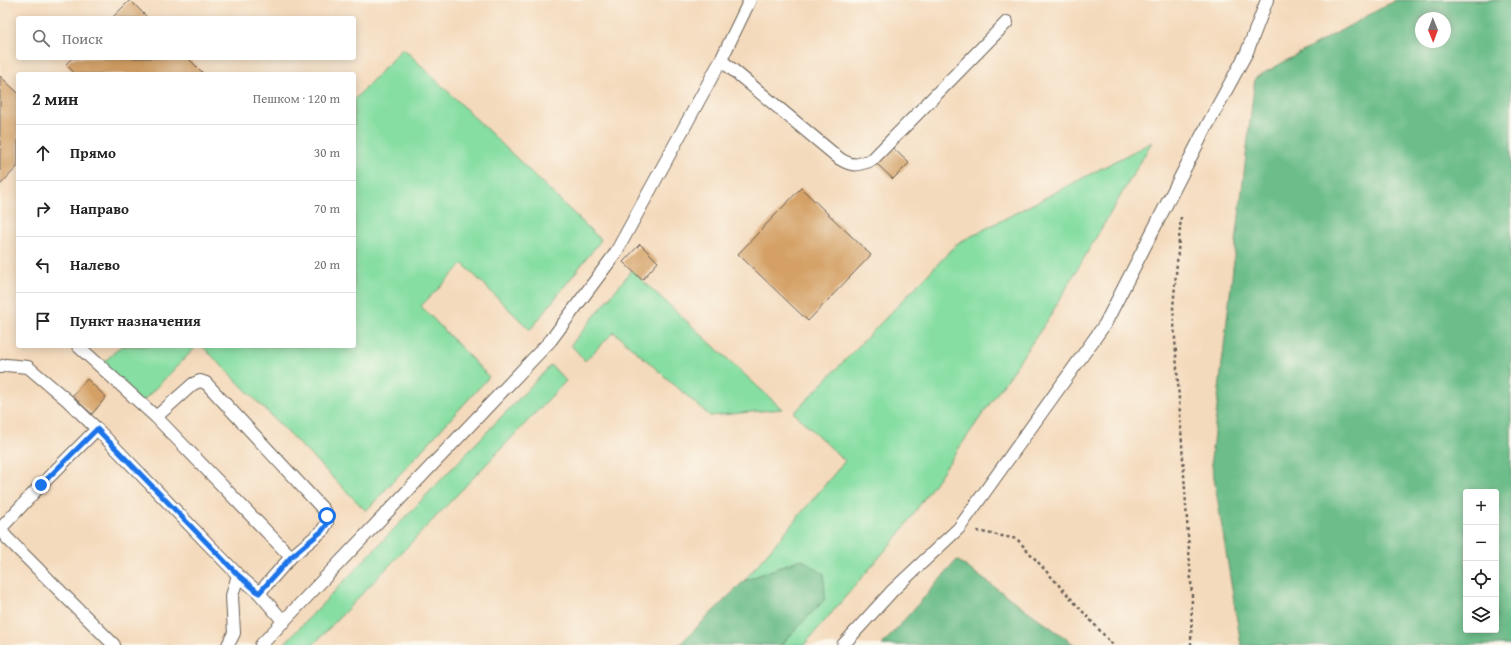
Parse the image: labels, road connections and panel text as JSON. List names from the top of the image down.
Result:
{
  "north": "bottom",
  "page": {
    "search": "Поиск",
    "heading": ["2 мин", "Пешком · 120 m"],
    "list": [
      ["Прямо", "30 m"],
      ["Направо", "70 m"],
      ["Налево", "20 m"],
      "Пункт назначения"
    ],
    "map_buttons": ["+", "−"]
  }
}
